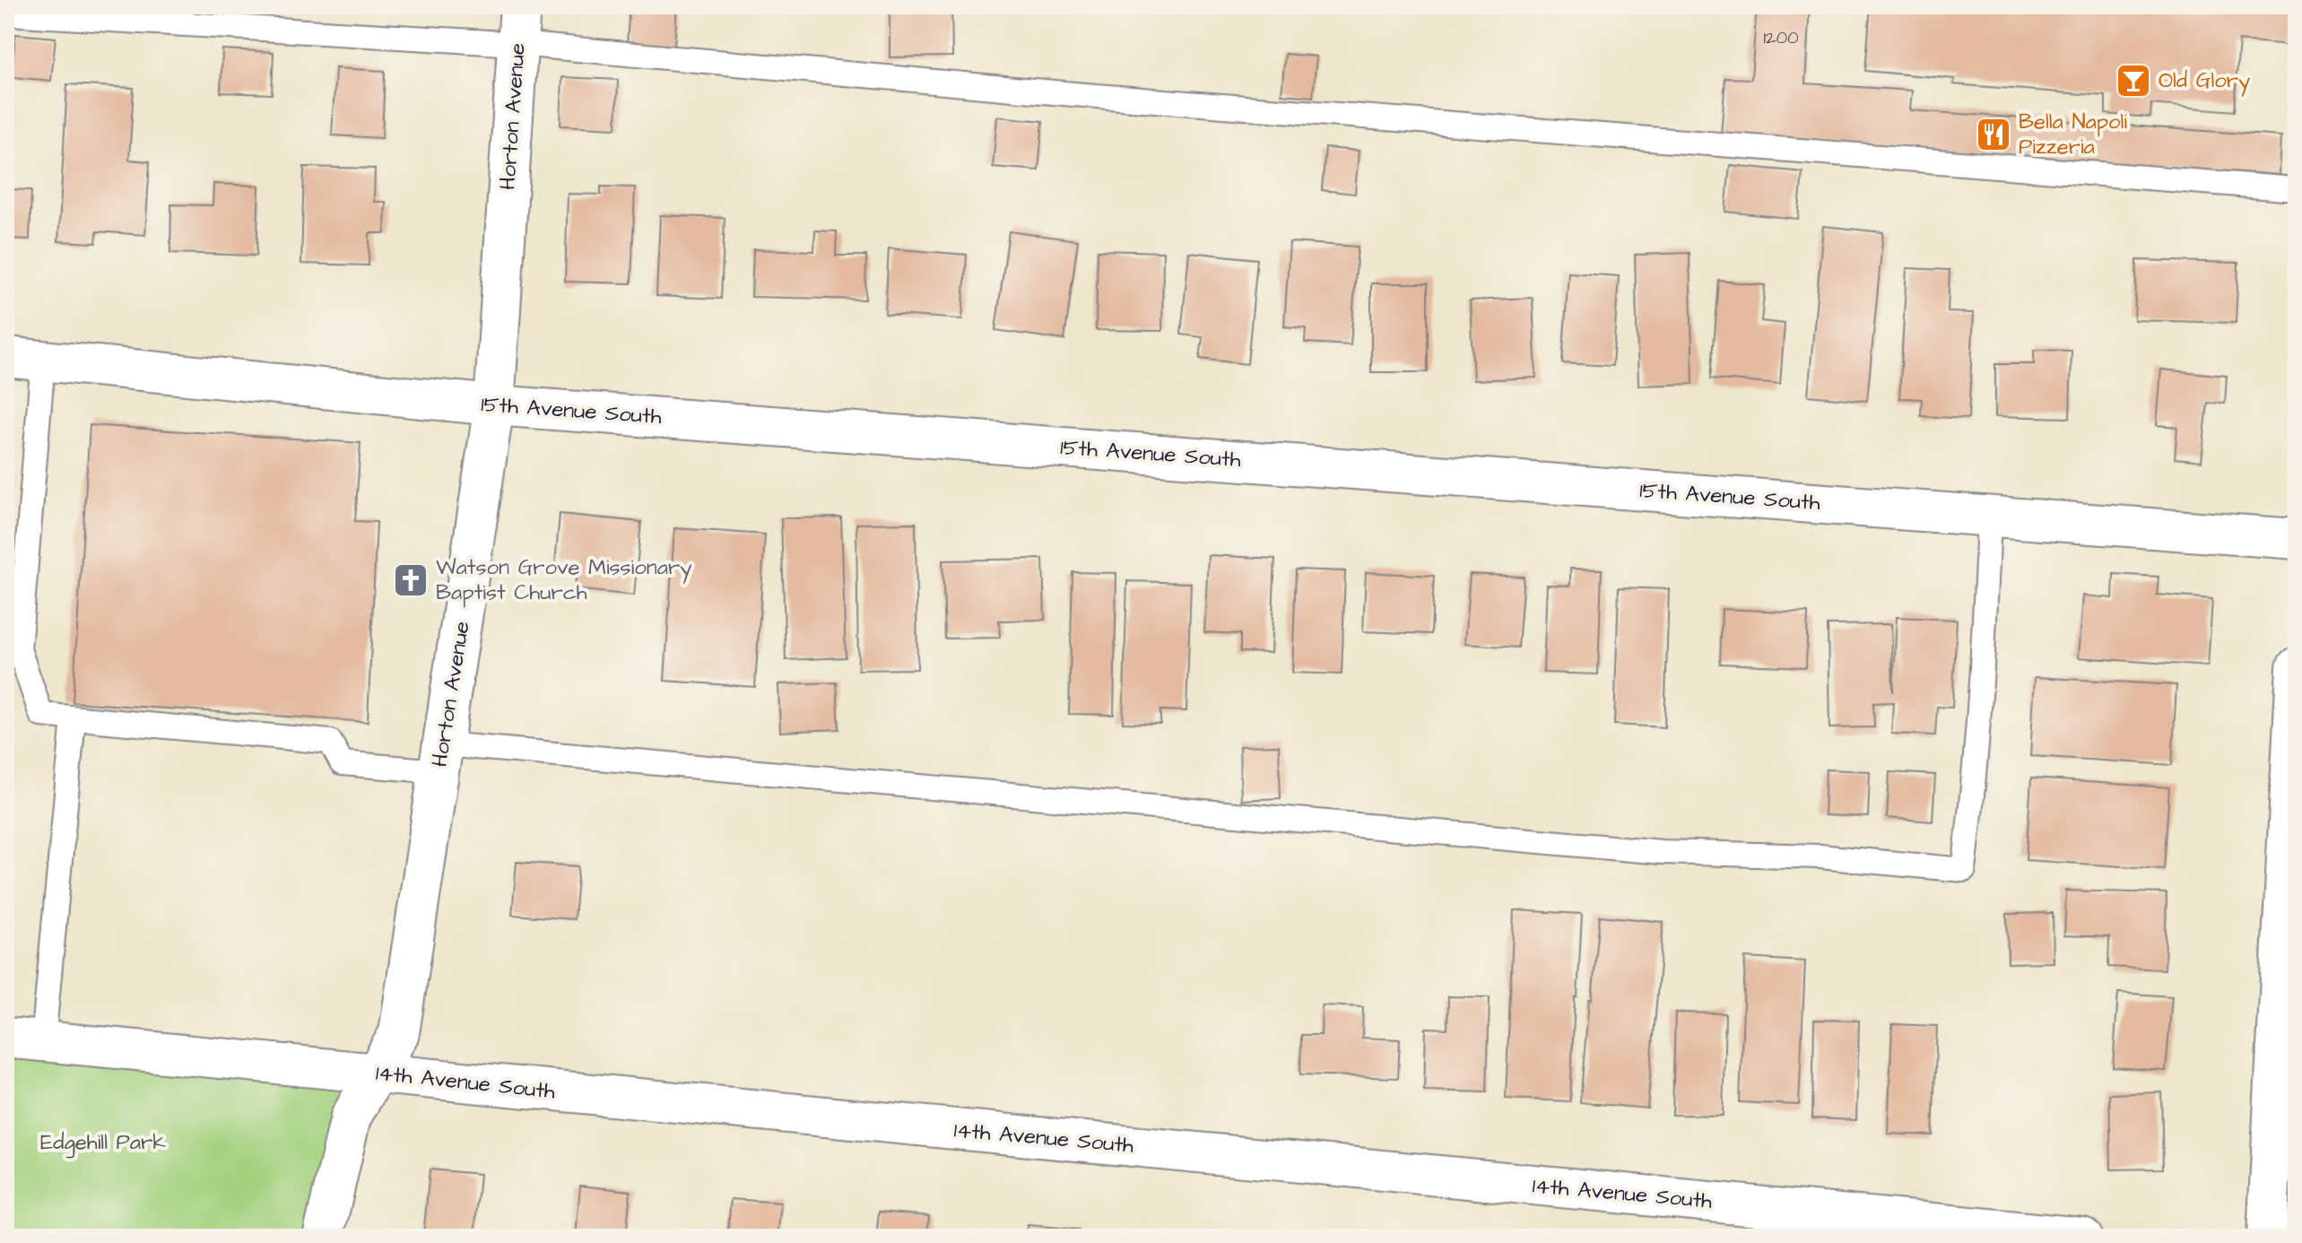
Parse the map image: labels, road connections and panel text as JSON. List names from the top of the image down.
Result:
{
  "streets": {
    "street": ["Horton Avenue", "15th Avenue South", "14th Avenue South"]
  },
  "crossings": [
    ["Horton Avenue", "15th Avenue South"],
    ["Horton Avenue", "14th Avenue South"]
  ],
  "parks": ["Edgehill Park"],
  "places": {
    "bar": ["Old Glory"],
    "restaurant": ["Bella Napoli Pizzeria"],
    "church": ["Watson Grove Missionary Baptist Church"]
  },
  "house_numbers": ["1200"]
}
